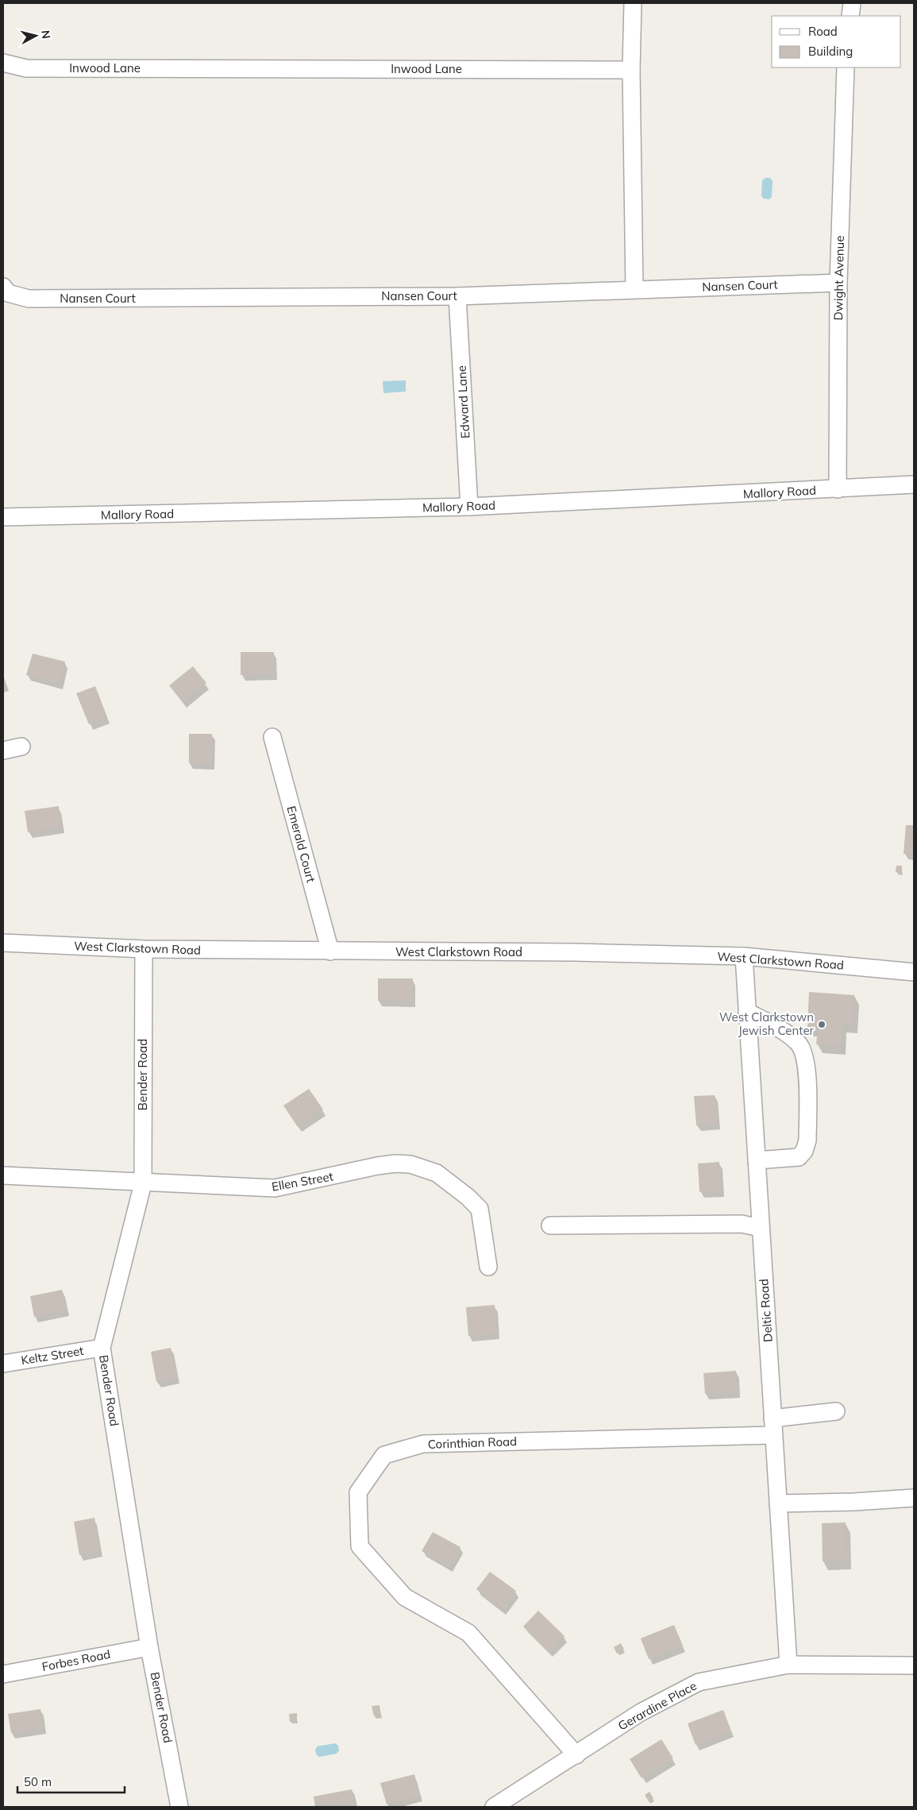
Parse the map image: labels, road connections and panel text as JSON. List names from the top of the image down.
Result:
{
  "streets": {
    "street": [
      "Inwood Lane",
      "Dwight Avenue",
      "Nansen Court",
      "Edward Lane",
      "Mallory Road",
      "Emerald Court",
      "West Clarkstown Road",
      "Bender Road",
      "Ellen Street",
      "Deltic Road",
      "Keltz Street",
      "Corinthian Road",
      "Forbes Road",
      "Gerardine Place"
    ]
  },
  "crossings": [
    ["Dwight Avenue", "Nansen Court"],
    ["Dwight Avenue", "Mallory Road"],
    ["Nansen Court", "Edward Lane"],
    ["Edward Lane", "Mallory Road"],
    ["Emerald Court", "West Clarkstown Road"],
    ["West Clarkstown Road", "Bender Road"],
    ["West Clarkstown Road", "Deltic Road"],
    ["Bender Road", "Ellen Street"],
    ["Bender Road", "Keltz Street"],
    ["Bender Road", "Forbes Road"],
    ["Deltic Road", "Corinthian Road"],
    ["Deltic Road", "Gerardine Place"],
    ["Corinthian Road", "Gerardine Place"]
  ],
  "places": ["West Clarkstown Jewish Center"],
  "legend": ["Road", "Building"],
  "scale_bar": "50 m",
  "north": "right"
}
